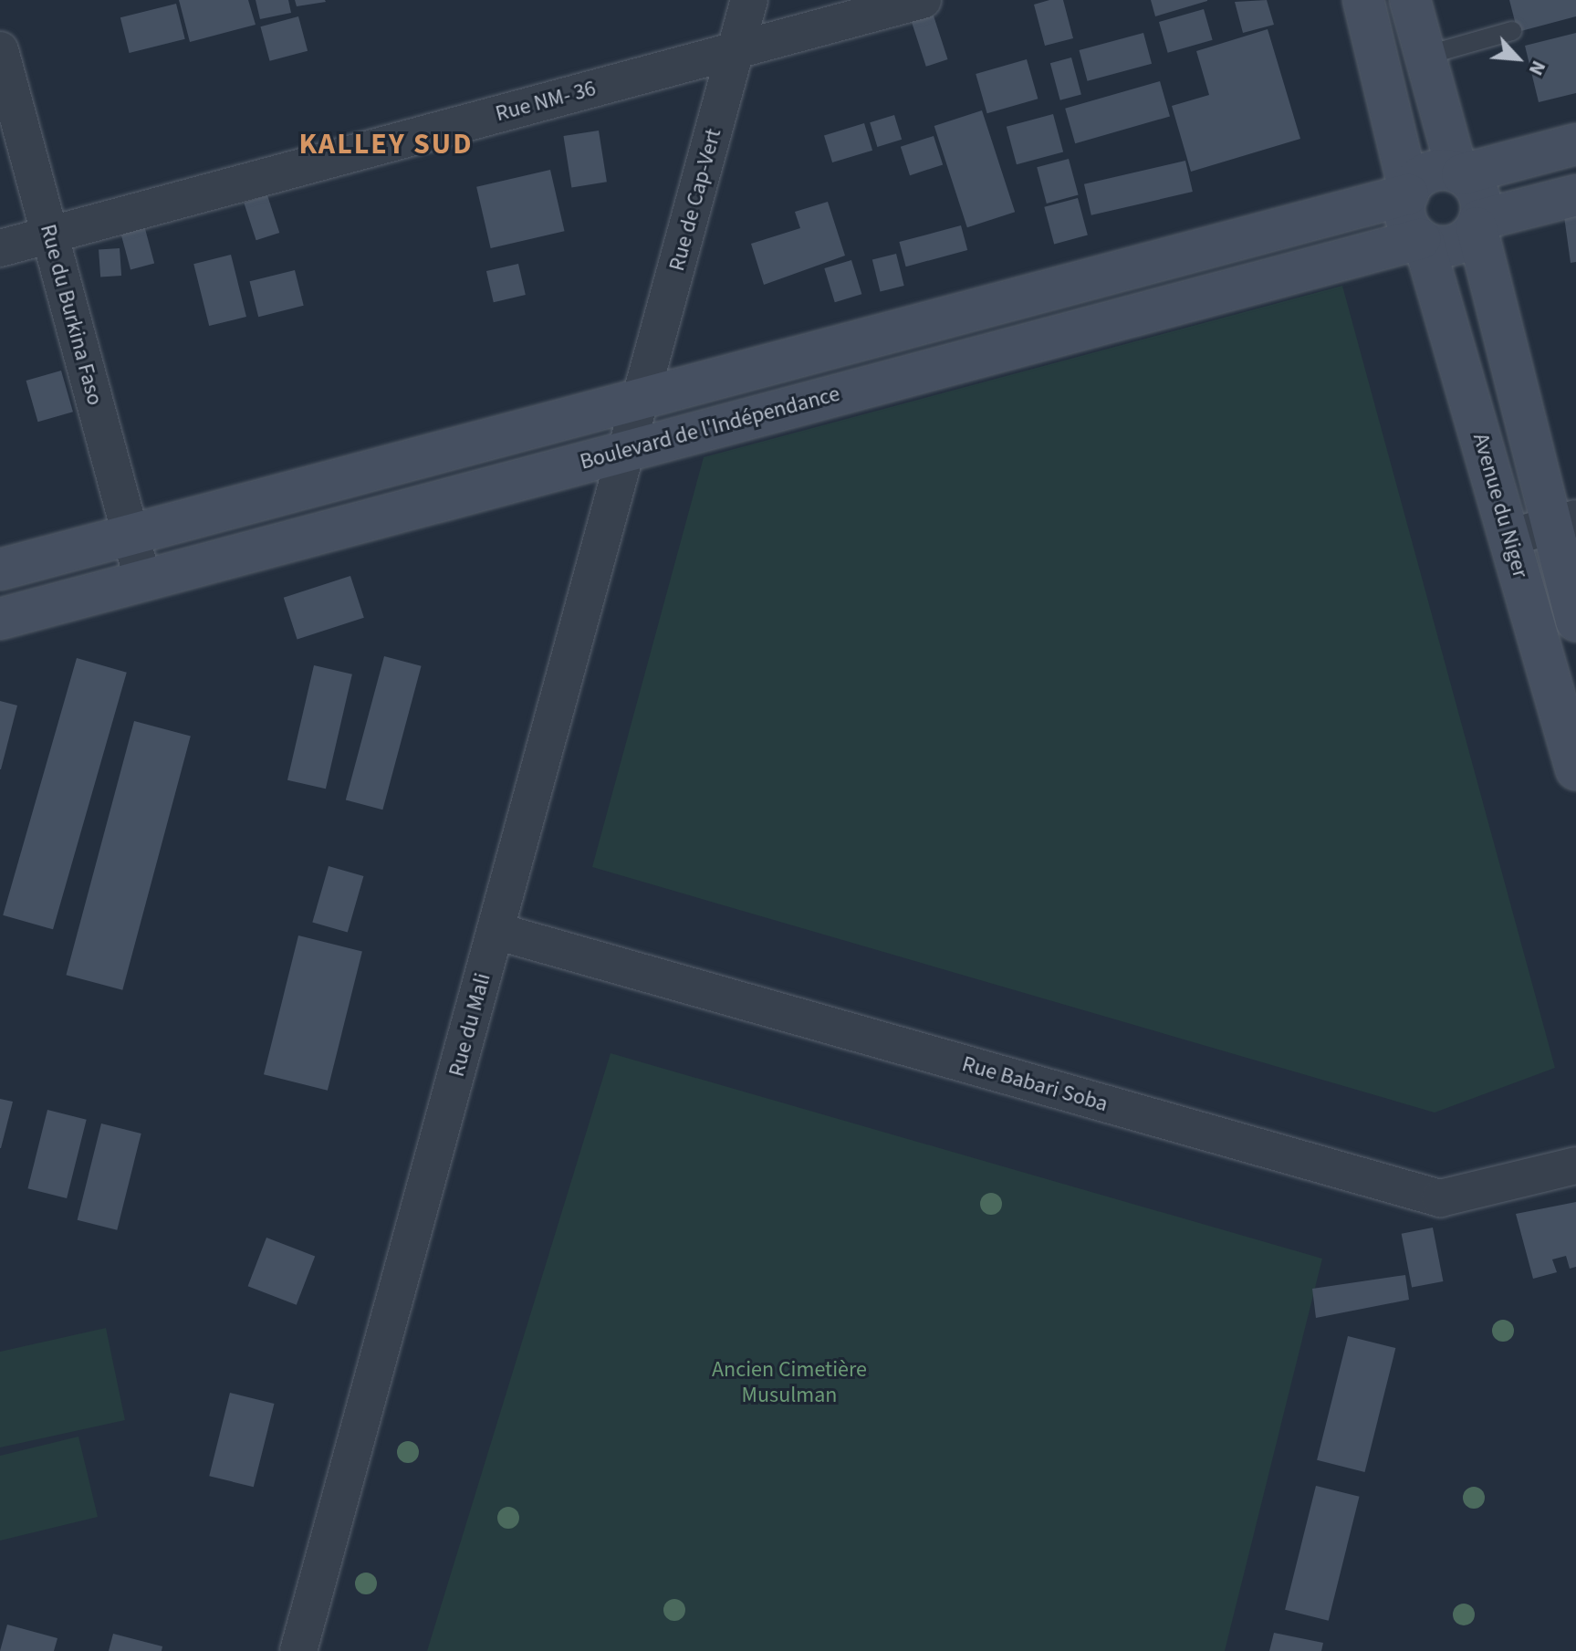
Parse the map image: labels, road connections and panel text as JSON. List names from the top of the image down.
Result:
{
  "streets": {
    "main road": ["Boulevard de l'Indépendance", "Avenue du Niger"],
    "street": [
      "Rue NM- 36",
      "Rue de Cap-Vert",
      "Rue du Burkina Faso",
      "Rue du Mali",
      "Rue Babari Soba"
    ]
  },
  "crossings": [
    ["Rue NM- 36", "Rue de Cap-Vert"],
    ["Rue NM- 36", "Rue du Burkina Faso"],
    ["Rue de Cap-Vert", "Boulevard de l'Indépendance"],
    ["Rue de Cap-Vert", "Rue du Mali"],
    ["Rue du Burkina Faso", "Boulevard de l'Indépendance"],
    ["Boulevard de l'Indépendance", "Avenue du Niger"],
    ["Boulevard de l'Indépendance", "Rue du Mali"],
    ["Rue du Mali", "Rue Babari Soba"]
  ],
  "districts": ["KALLEY SUD"],
  "parks": ["Ancien Cimetière Musulman"],
  "north": "bottom right"
}
